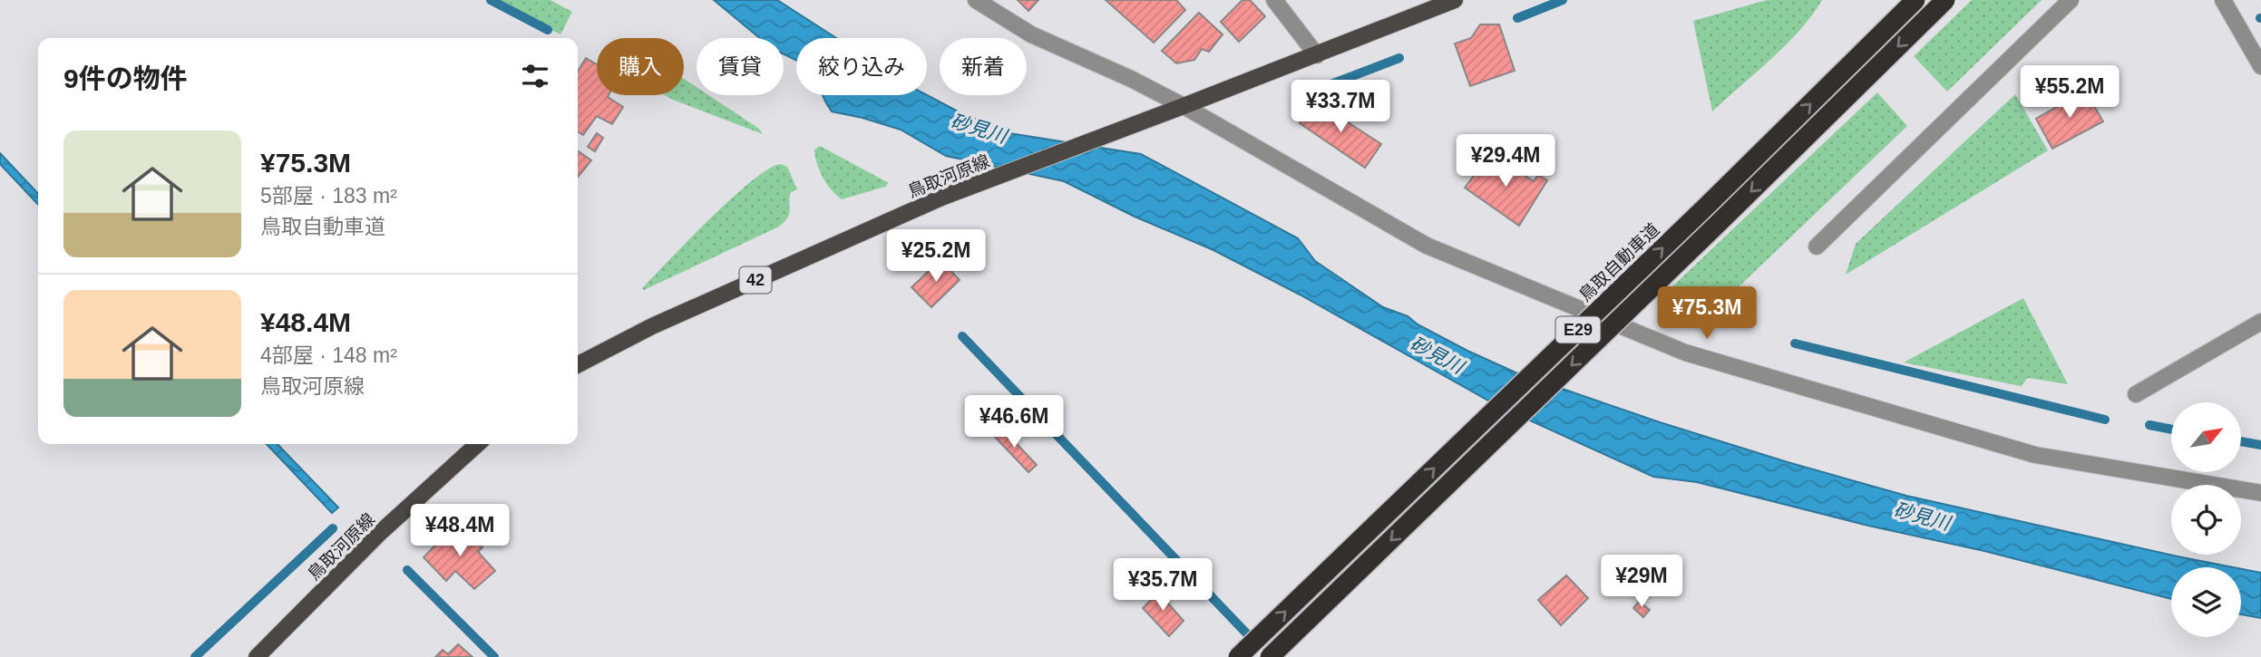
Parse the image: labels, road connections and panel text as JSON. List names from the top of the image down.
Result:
{
  "streets": {
    "highway": ["鳥取自動車道", "E29"],
    "main road": ["鳥取河原線", "42"]
  },
  "water": ["砂見川"],
  "north": "top right",
  "page": {
    "chip": [
      "購入",
      "賃貸",
      "絞り込み",
      "新着"
    ],
    "heading": "9件の物件",
    "price": [
      "¥55.2M",
      "¥33.7M",
      "¥29.4M",
      "¥25.2M",
      "¥75.3M",
      "¥46.6M",
      "¥48.4M",
      "¥29M",
      "¥35.7M"
    ],
    "list": [
      {
        "name": "¥75.3M",
        "note": "5部屋 · 183 m² · 鳥取自動車道"
      },
      {
        "name": "¥48.4M",
        "note": "4部屋 · 148 m² · 鳥取河原線"
      }
    ]
  }
}
